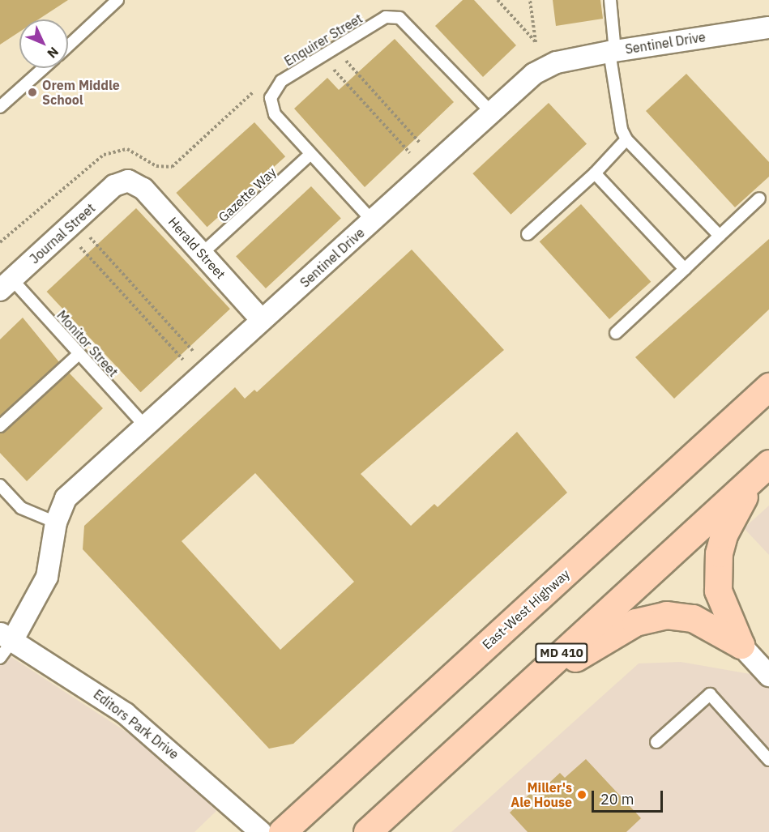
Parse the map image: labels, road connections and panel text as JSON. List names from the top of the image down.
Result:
{
  "streets": {
    "main road": ["East-West Highway", "MD 410"],
    "street": [
      "Sentinel Drive",
      "Journal Street",
      "Herald Street",
      "Editors Park Drive"
    ],
    "lane": ["Enquirer Street", "Gazette Way", "Monitor Street"]
  },
  "crossings": [
    ["Enquirer Street", "Sentinel Drive"],
    ["Enquirer Street", "Gazette Way"],
    ["Sentinel Drive", "Herald Street"],
    ["Sentinel Drive", "Monitor Street"],
    ["Sentinel Drive", "Editors Park Drive"],
    ["Gazette Way", "Herald Street"],
    ["Journal Street", "Herald Street"],
    ["Journal Street", "Monitor Street"]
  ],
  "places": ["Orem Middle School", "Miller's Ale House"],
  "scale_bar": "20 m",
  "north": "bottom right"
}
